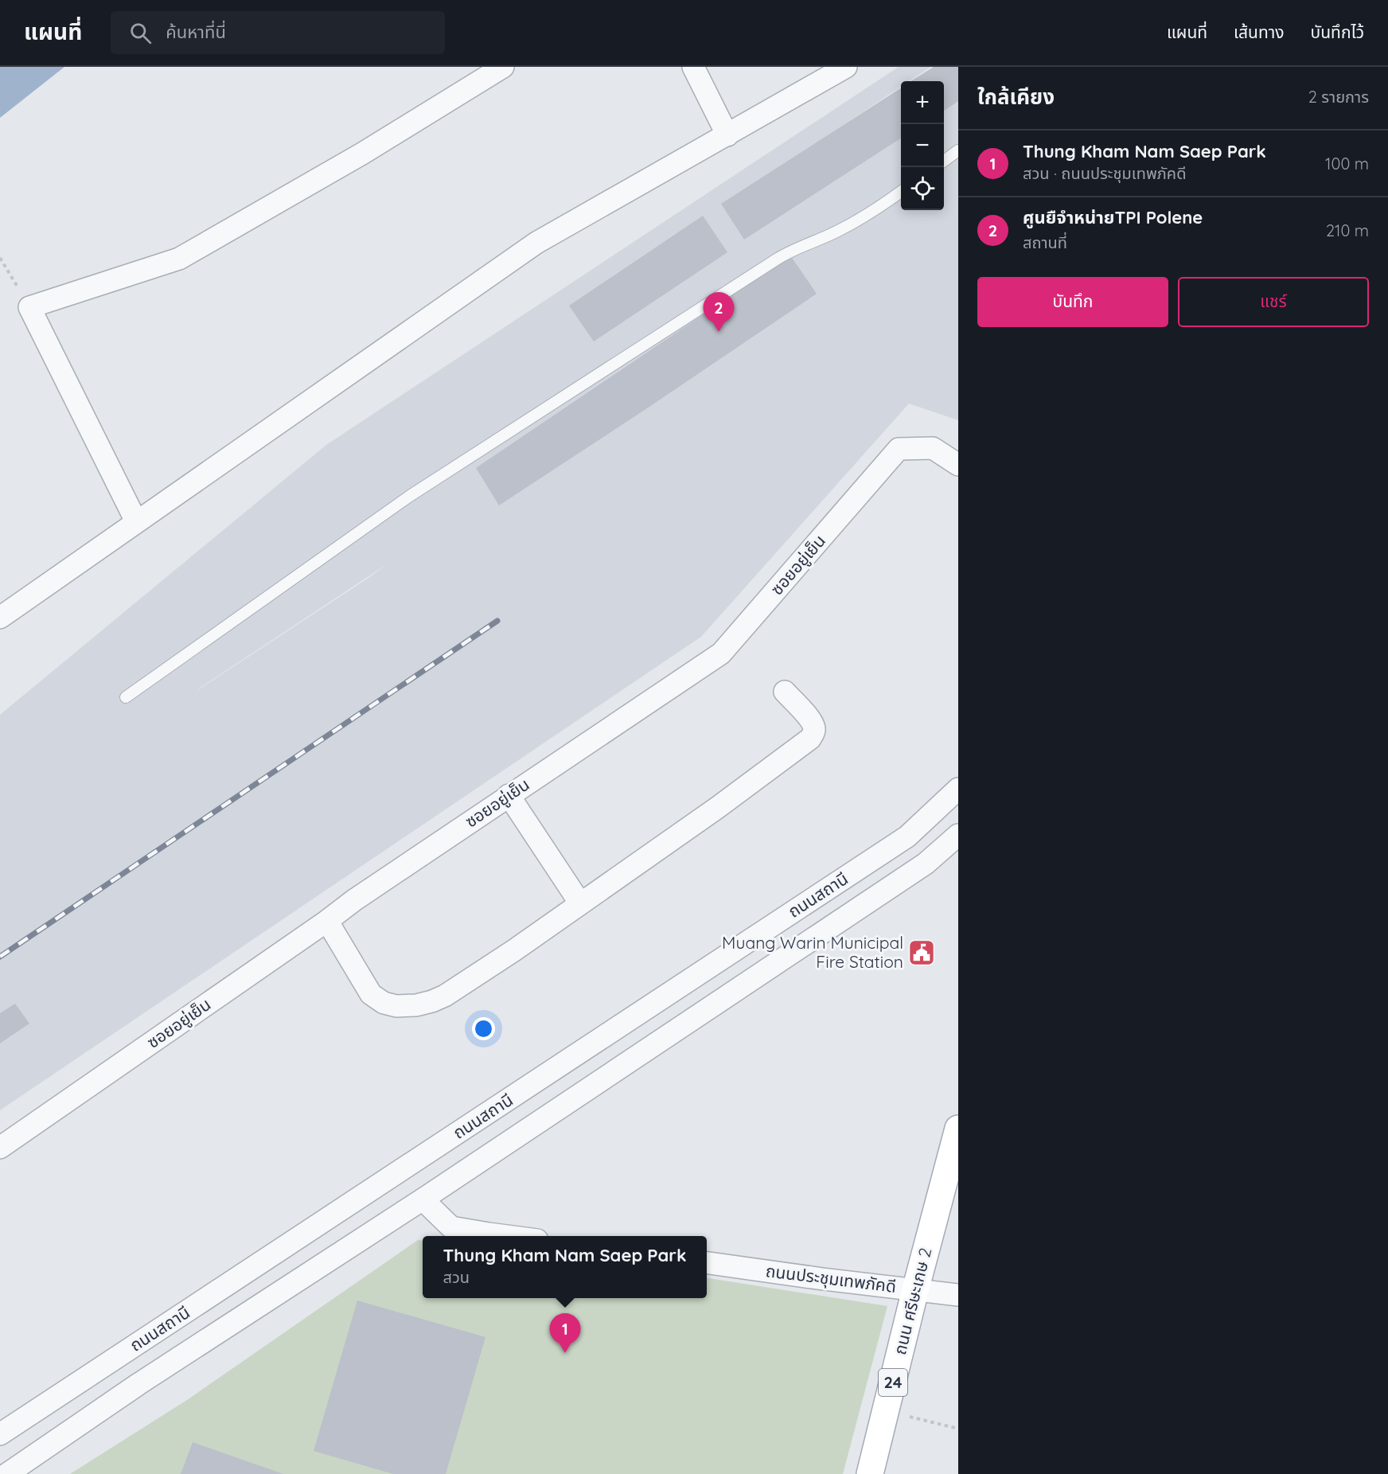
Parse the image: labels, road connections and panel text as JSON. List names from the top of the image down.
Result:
{
  "streets": {
    "main road": ["ถนน ศรีษะเกษ 2", "24"],
    "street": ["ซอยอยู่เย็น", "ถนนสถานี", "ถนนประชุมเทพภัคดี"]
  },
  "crossings": [
    ["ถนนประชุมเทพภัคดี", "ถนน ศรีษะเกษ 2"]
  ],
  "places": {
    "public building": ["Muang Warin Municipal Fire Station"]
  },
  "page": {
    "header": "แผนที่",
    "search": "ค้นหาที่นี่",
    "nav": ["แผนที่", "เส้นทาง", "บันทึกไว้"],
    "heading": ["ใกล้เคียง", "2 รายการ"],
    "map_buttons": ["+", "−"],
    "list": [
      {
        "mark": "1",
        "name": "Thung Kham Nam Saep Park",
        "note": "สวน · ถนนประชุมเทพภัคดี",
        "value": "100 m"
      },
      {
        "mark": "2",
        "name": "ศูนยืจำหน่ายTPI Polene",
        "note": "สถานที่",
        "value": "210 m"
      }
    ],
    "buttons": ["บันทึก", "แชร์"],
    "pins": ["2", "1"],
    "popup": ["Thung Kham Nam Saep Park", "สวน"]
  }
}
